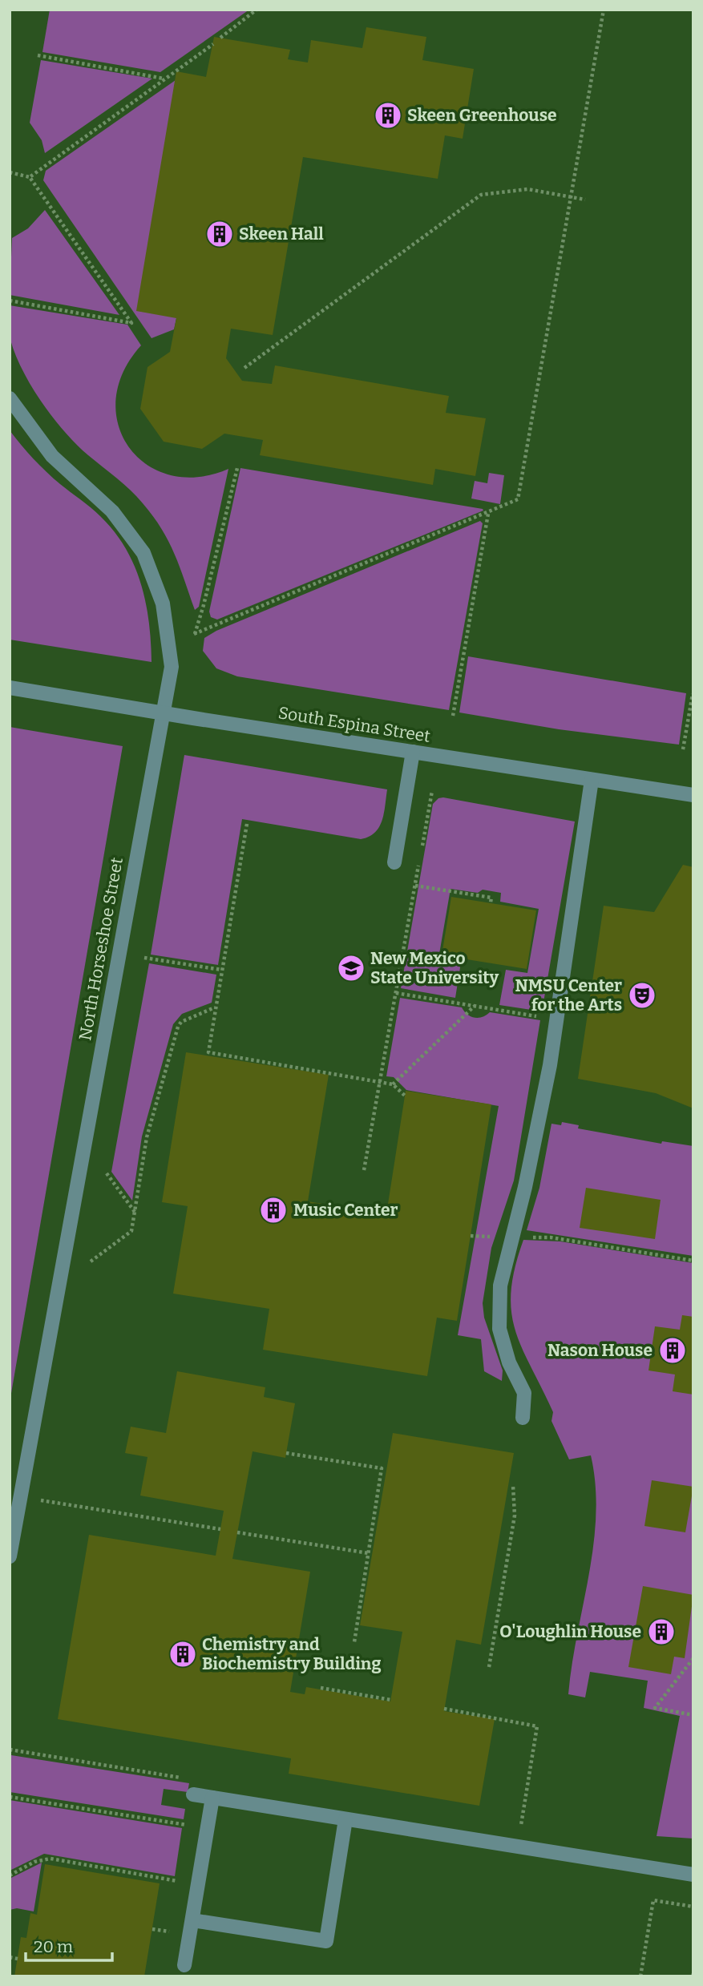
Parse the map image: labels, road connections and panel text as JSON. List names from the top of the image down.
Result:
{
  "streets": {
    "street": ["South Espina Street", "North Horseshoe Street"]
  },
  "crossings": [
    ["South Espina Street", "North Horseshoe Street"]
  ],
  "places": {
    "building": [
      "Skeen Greenhouse",
      "Skeen Hall",
      "Music Center",
      "Nason House",
      "O'Loughlin House",
      "Chemistry and Biochemistry Building"
    ],
    "school or university": ["New Mexico State University"],
    "theatre": ["NMSU Center for the Arts"]
  },
  "scale_bar": "20 m"
}
